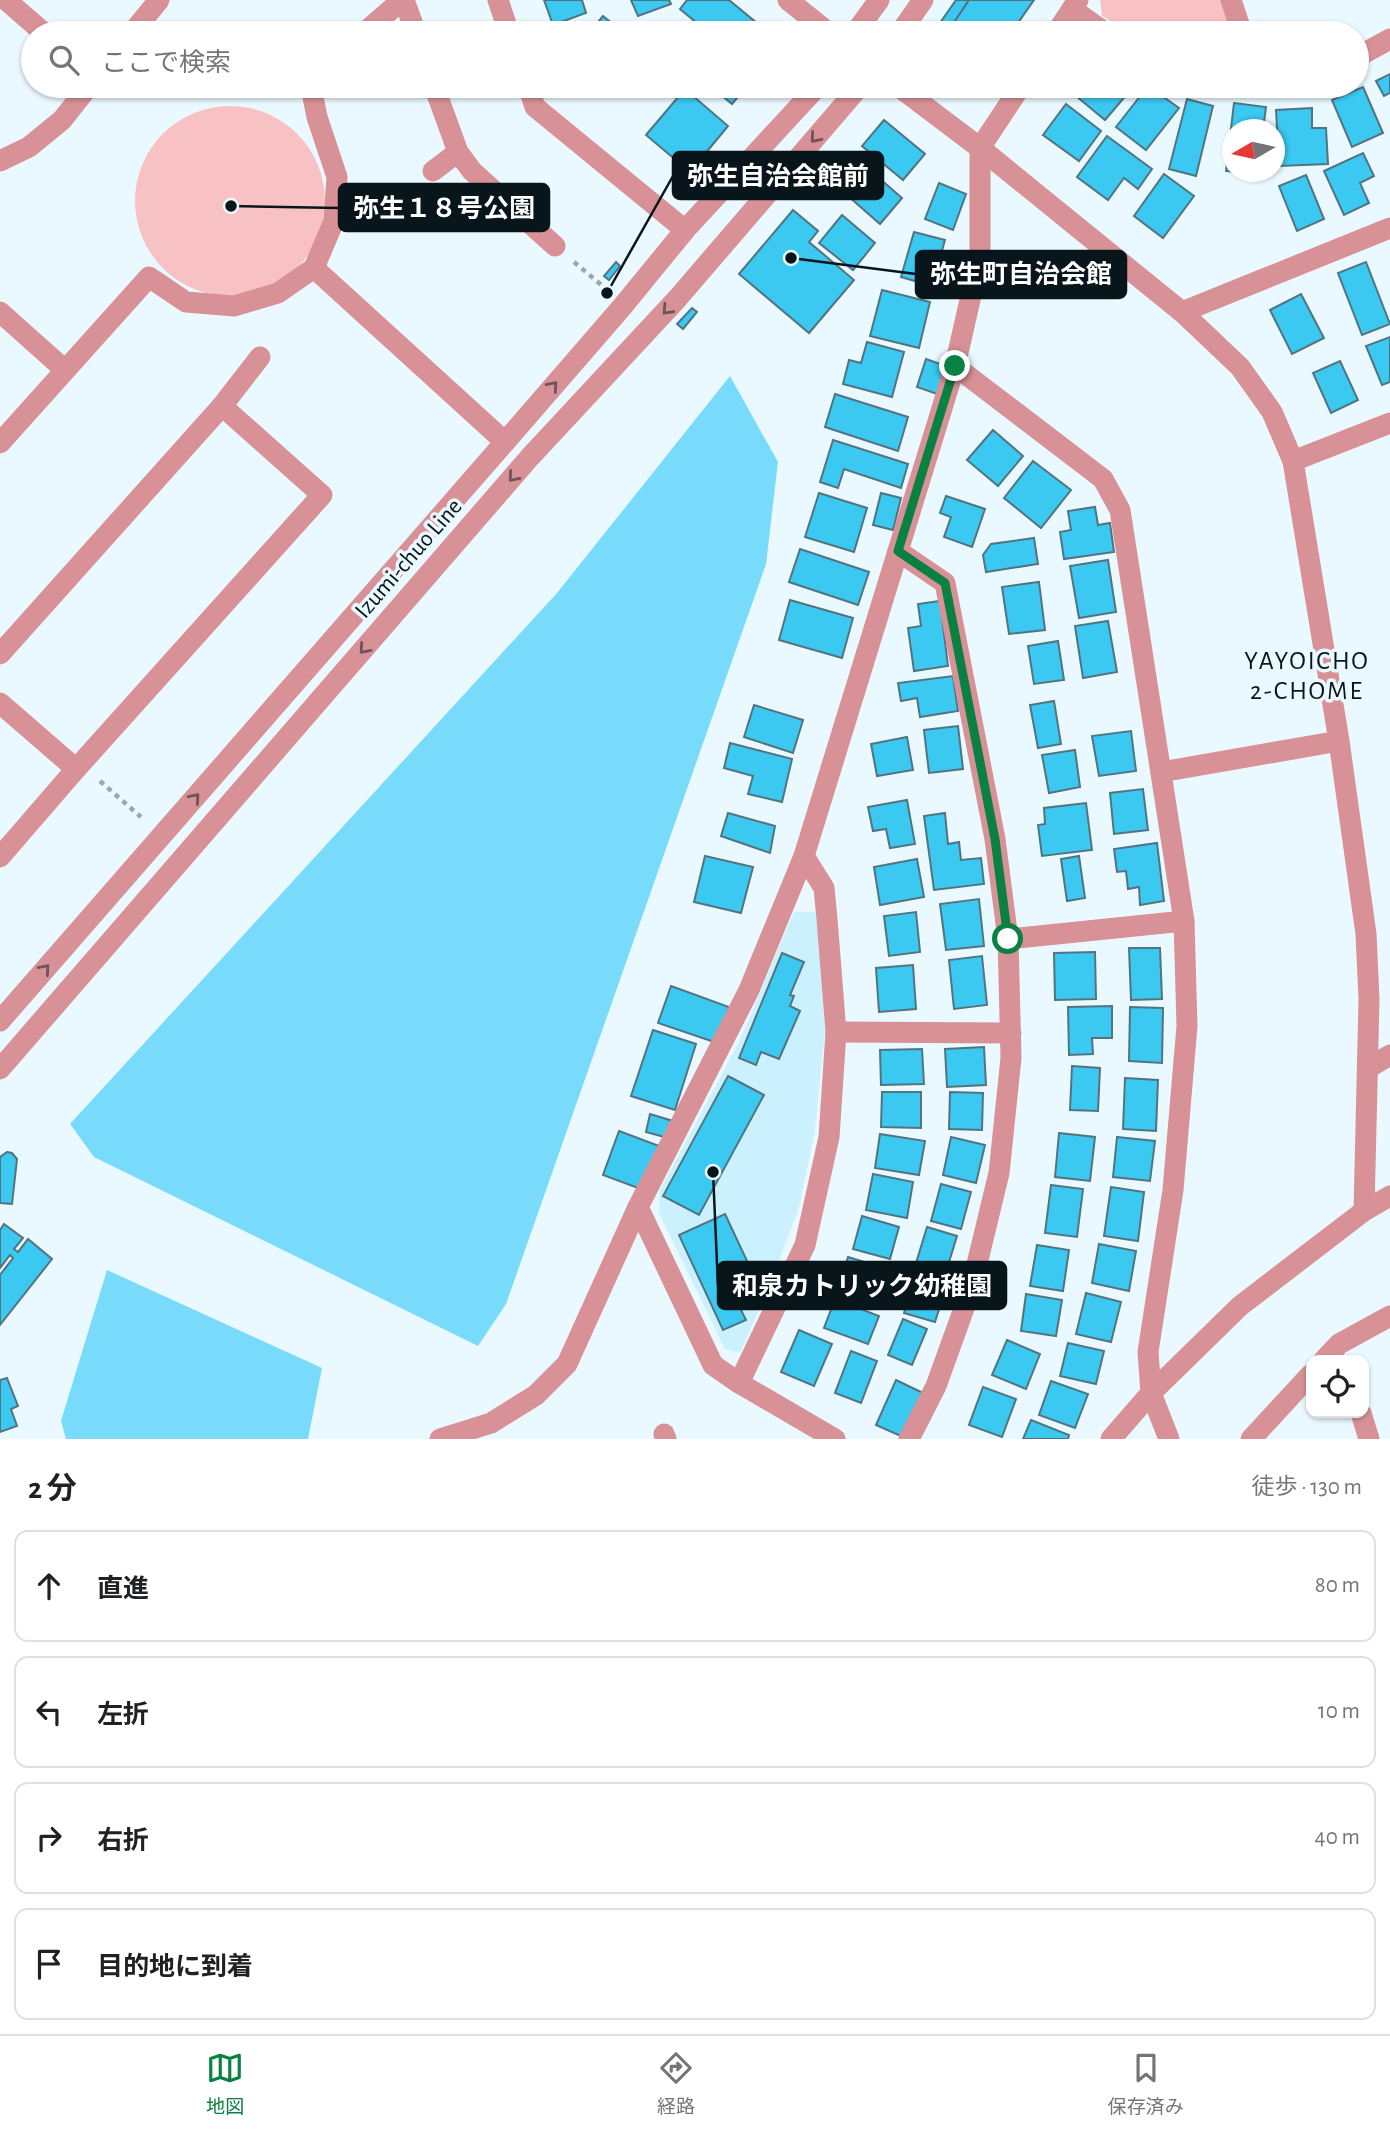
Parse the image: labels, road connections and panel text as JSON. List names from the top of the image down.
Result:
{
  "streets": {
    "street": ["Izumi-chuo Line"]
  },
  "districts": ["YAYOICHO 2-CHOME"],
  "places": [
    "弥生１８号公園",
    "弥生町自治会館",
    "弥生自治会館前",
    "和泉カトリック幼稚園"
  ],
  "north": "left",
  "page": {
    "search": "ここで検索",
    "heading": ["2 分", "徒歩 · 130 m"],
    "list": [
      ["直進", "80 m"],
      ["左折", "10 m"],
      ["右折", "40 m"],
      "目的地に到着"
    ],
    "nav": ["地図", "経路", "保存済み"]
  }
}
